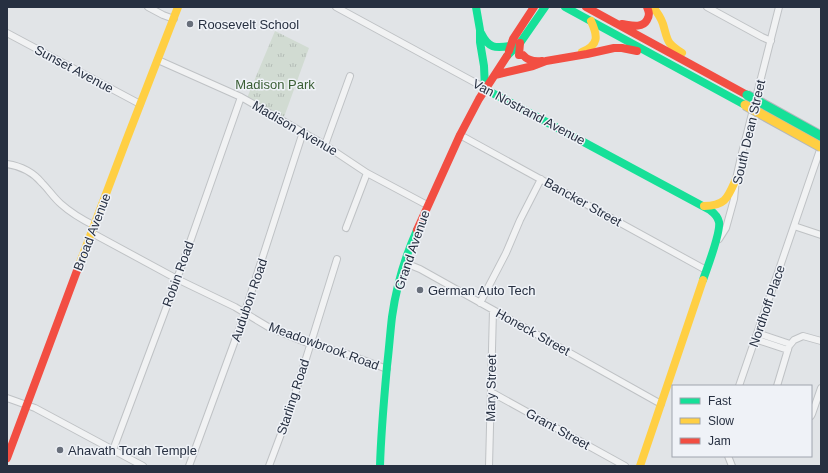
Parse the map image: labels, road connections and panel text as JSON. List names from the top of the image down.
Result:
{
  "streets": {
    "main road": [
      "Van Nostrand Avenue",
      "South Dean Street",
      "Broad Avenue",
      "Grand Avenue"
    ],
    "street": [
      "Sunset Avenue",
      "Madison Avenue",
      "Bancker Street",
      "Robin Road",
      "Audubon Road",
      "Nordhoff Place",
      "Honeck Street",
      "Meadowbrook Road",
      "Mary Street",
      "Starling Road",
      "Grant Street"
    ]
  },
  "crossings": [
    ["Sunset Avenue", "Broad Avenue"],
    ["Van Nostrand Avenue", "South Dean Street"],
    ["Van Nostrand Avenue", "Grand Avenue"],
    ["Madison Avenue", "Broad Avenue"],
    ["Madison Avenue", "Grand Avenue"],
    ["Madison Avenue", "Robin Road"],
    ["Madison Avenue", "Audubon Road"],
    ["South Dean Street", "Bancker Street"],
    ["South Dean Street", "Honeck Street"],
    ["Bancker Street", "Grand Avenue"],
    ["Broad Avenue", "Meadowbrook Road"],
    ["Grand Avenue", "Honeck Street"],
    ["Grand Avenue", "Meadowbrook Road"],
    ["Robin Road", "Meadowbrook Road"],
    ["Audubon Road", "Meadowbrook Road"],
    ["Honeck Street", "Mary Street"],
    ["Meadowbrook Road", "Starling Road"],
    ["Mary Street", "Grant Street"]
  ],
  "parks": ["Madison Park"],
  "places": ["Roosevelt School", "German Auto Tech", "Ahavath Torah Temple"],
  "legend": ["Fast", "Slow", "Jam"]
}
